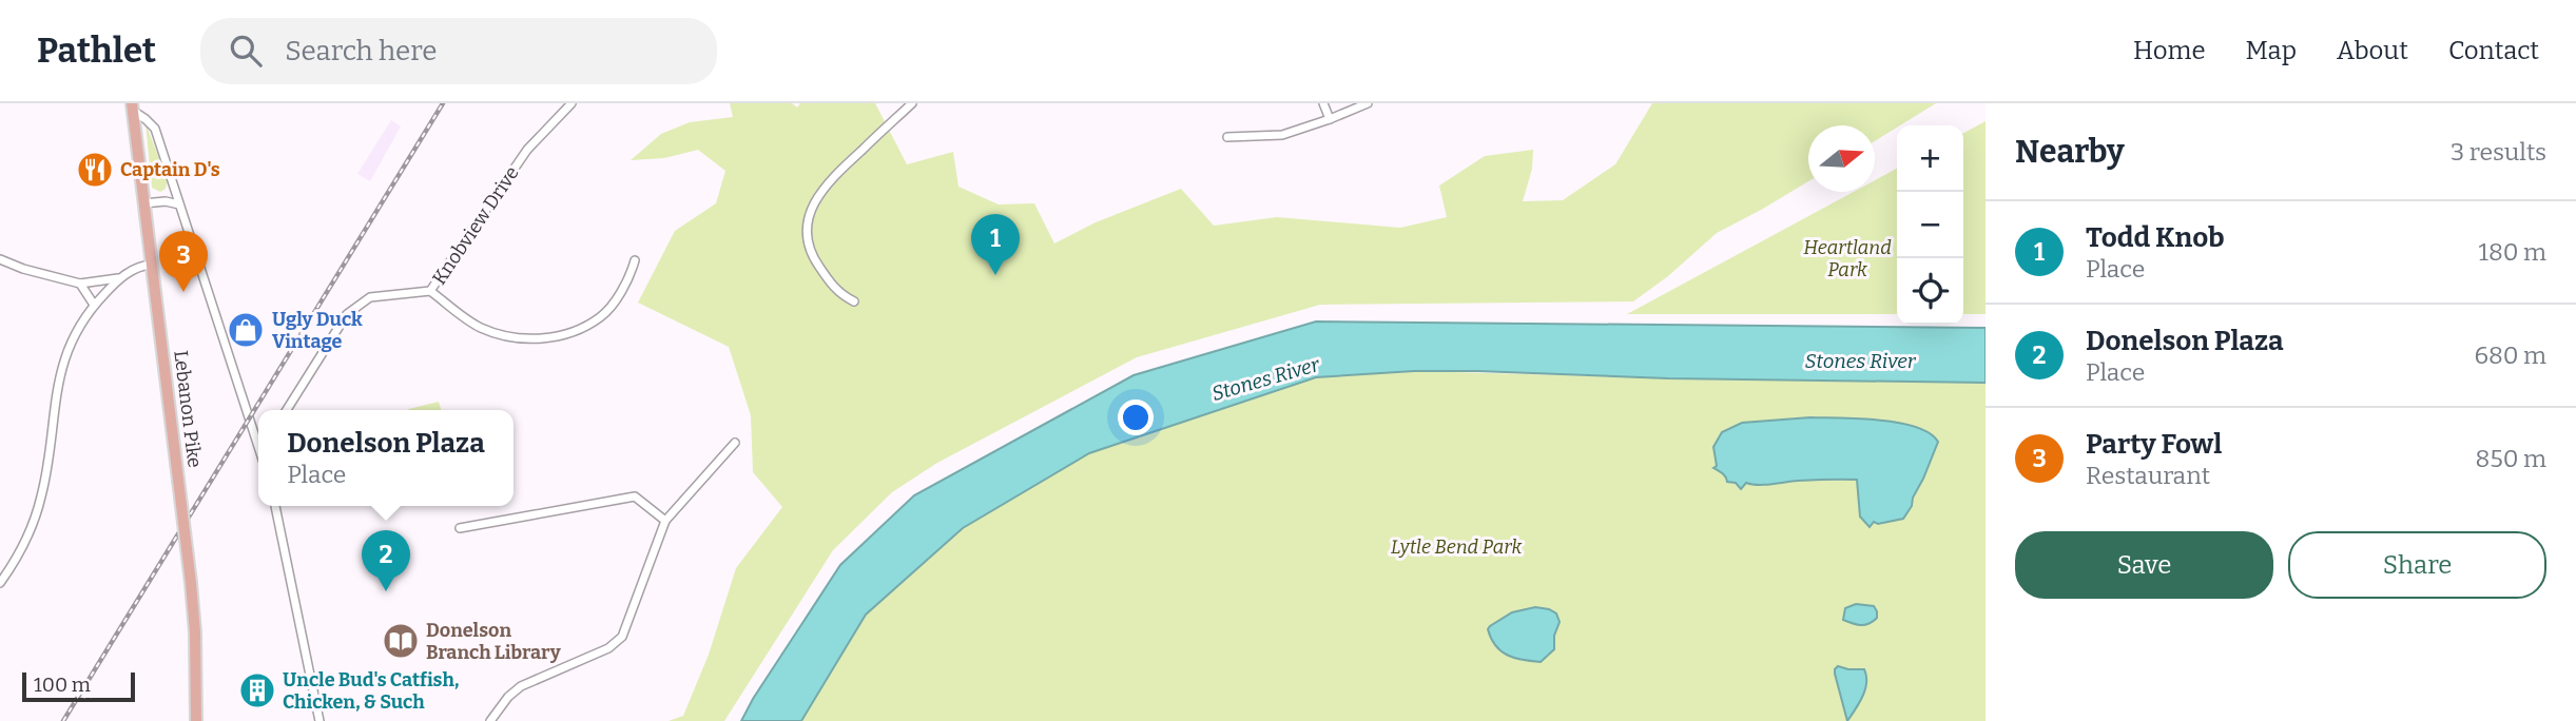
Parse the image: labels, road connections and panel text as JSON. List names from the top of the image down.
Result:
{
  "streets": {
    "main road": ["Lebanon Pike"],
    "street": ["Knobview Drive"]
  },
  "water": ["Stones River"],
  "parks": ["Heartland Park", "Lytle Bend Park"],
  "places": {
    "restaurant": ["Captain D's"],
    "shop": ["Ugly Duck Vintage"],
    "library": ["Donelson Branch Library"],
    "building": ["Uncle Bud's Catfish, Chicken, & Such"]
  },
  "scale_bar": "100 m",
  "north": "right",
  "page": {
    "header": "Pathlet",
    "search": "Search here",
    "nav": [
      "Home",
      "Map",
      "About",
      "Contact"
    ],
    "heading": ["Nearby", "3 results"],
    "map_buttons": ["+", "−"],
    "list": [
      {
        "mark": "1",
        "name": "Todd Knob",
        "note": "Place",
        "value": "180 m"
      },
      {
        "mark": "2",
        "name": "Donelson Plaza",
        "note": "Place",
        "value": "680 m"
      },
      {
        "mark": "3",
        "name": "Party Fowl",
        "note": "Restaurant",
        "value": "850 m"
      }
    ],
    "pins": ["1", "3", "2"],
    "popup": ["Donelson Plaza", "Place"],
    "buttons": ["Save", "Share"],
    "scale": "100 m"
  }
}
